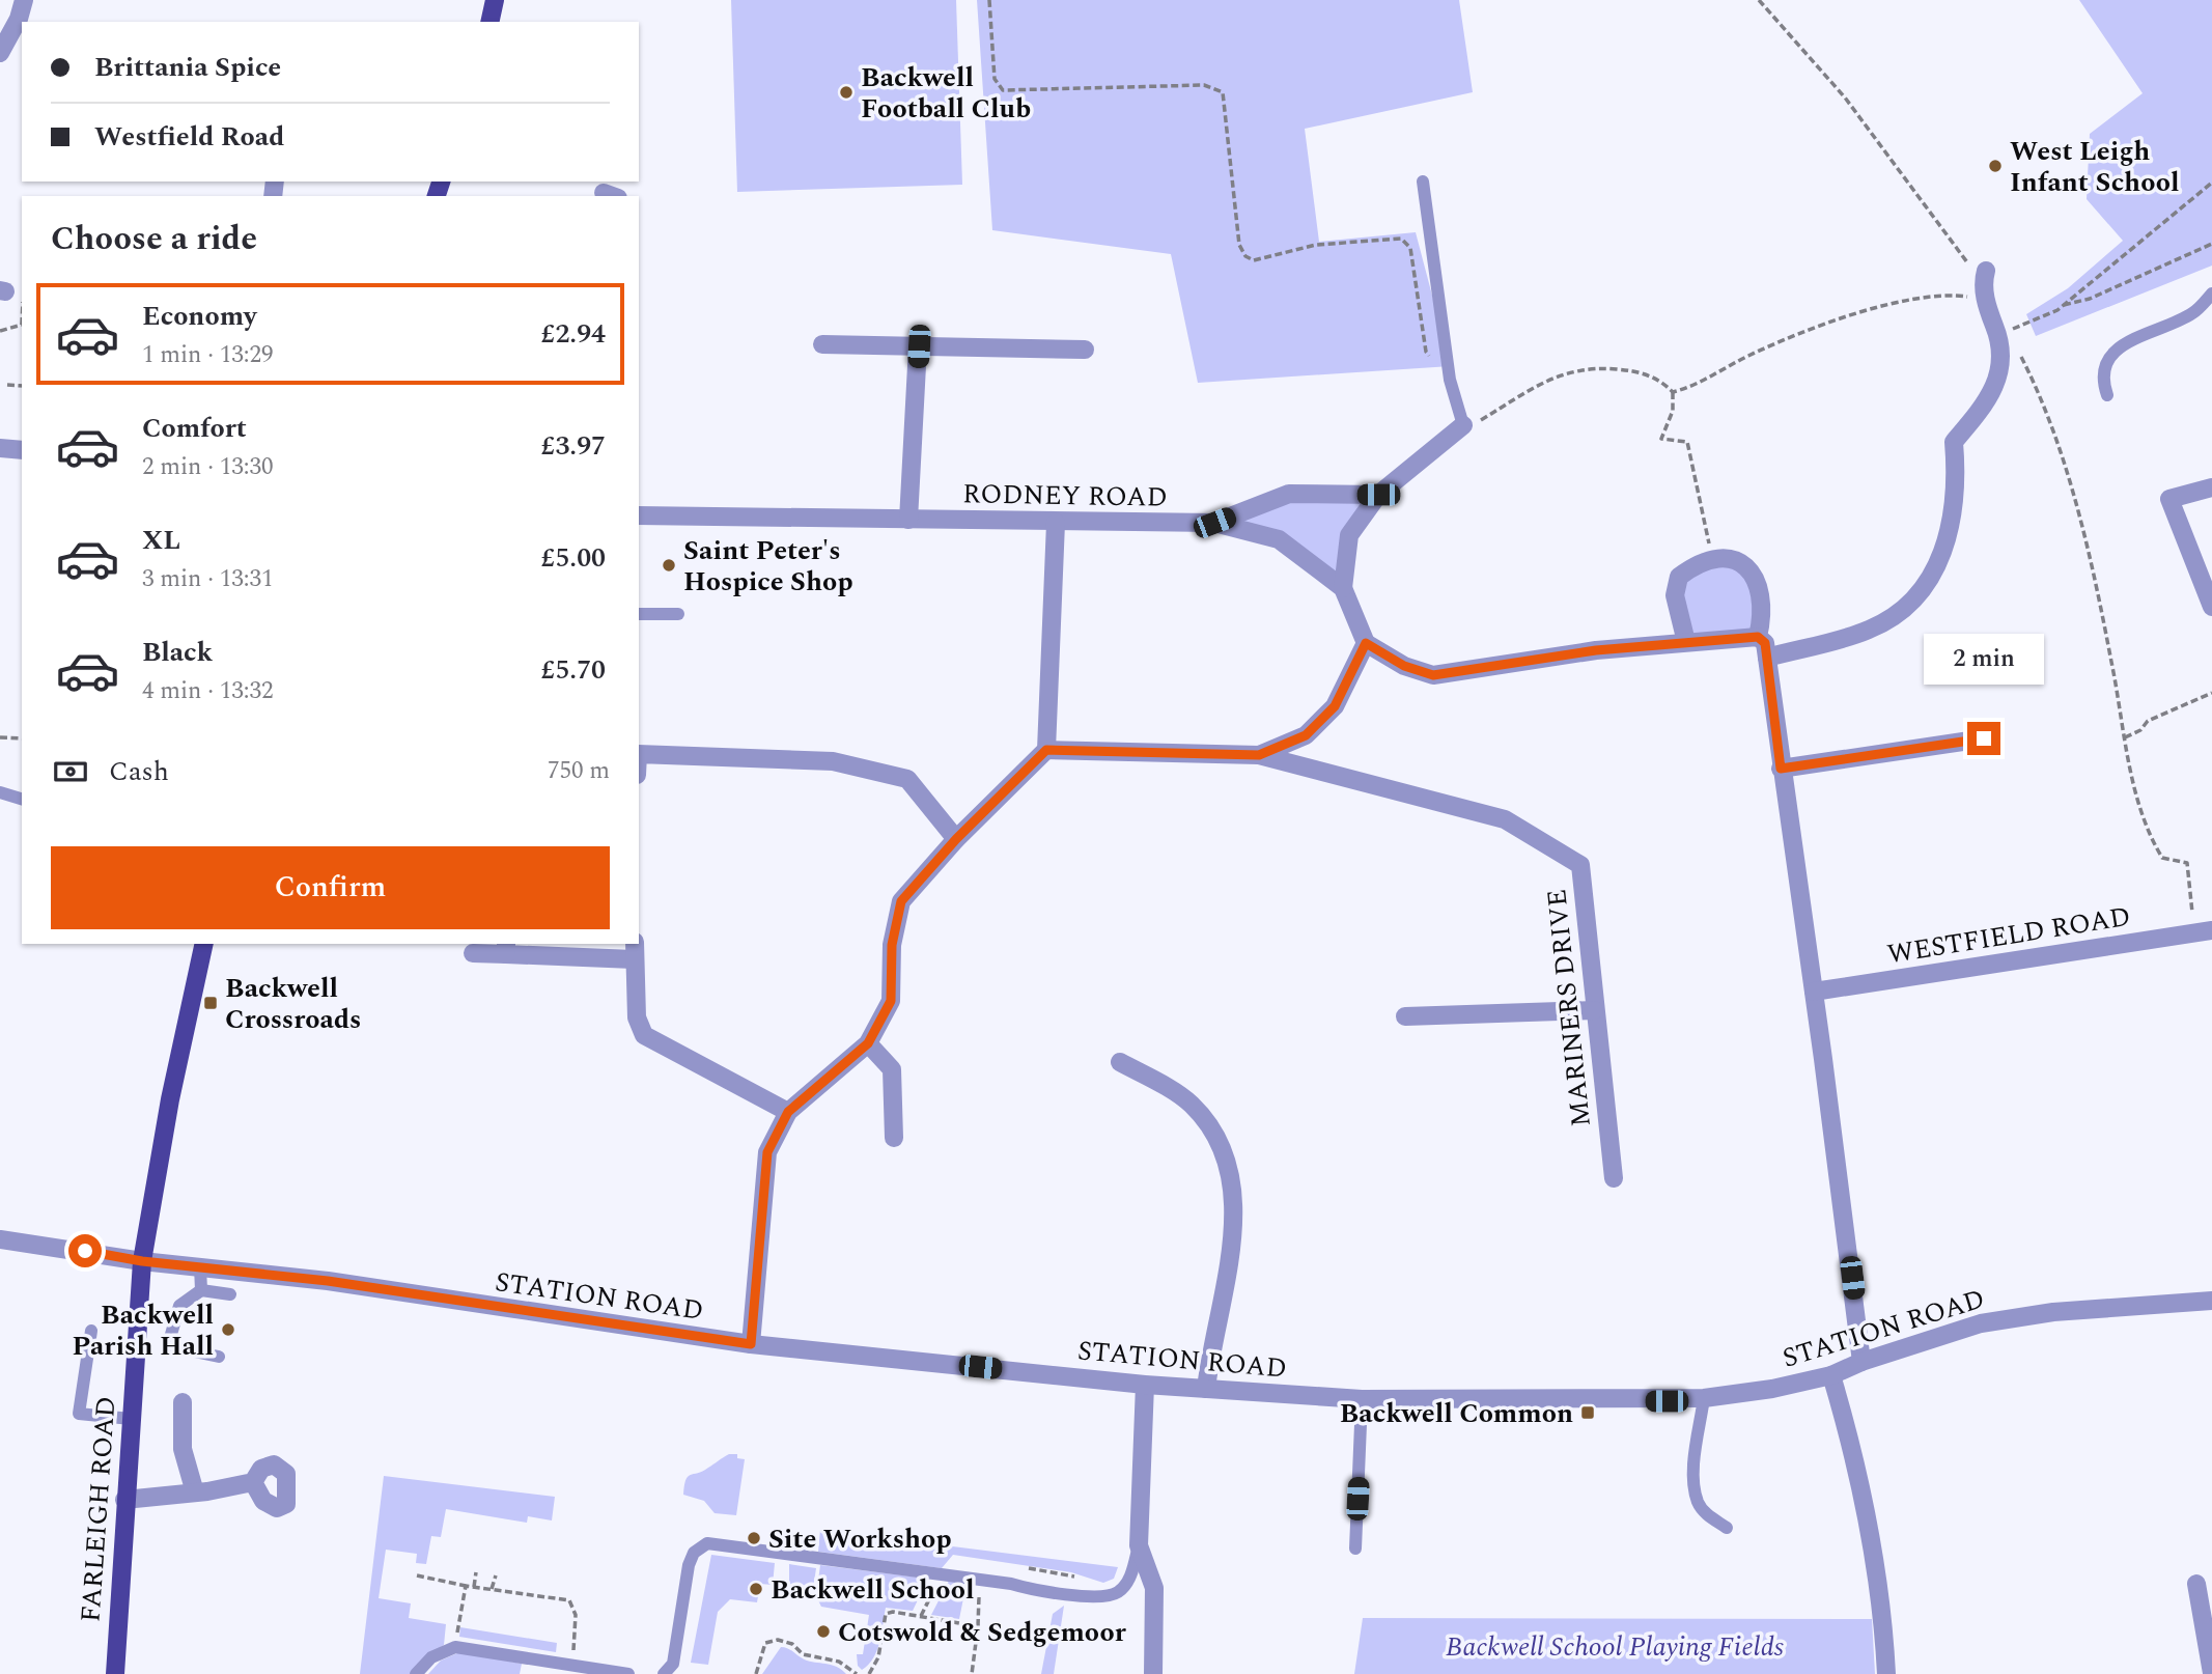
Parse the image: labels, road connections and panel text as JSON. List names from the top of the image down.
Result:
{
  "streets": {
    "main road": ["FARLEIGH ROAD"],
    "street": [
      "RODNEY ROAD",
      "WESTFIELD ROAD",
      "MARINERS DRIVE",
      "STATION ROAD"
    ]
  },
  "crossings": [
    ["STATION ROAD", "FARLEIGH ROAD"]
  ],
  "parks": ["Backwell School Playing Fields"],
  "places": {
    "other": [
      "Backwell Football Club",
      "West Leigh Infant School",
      "Saint Peter's Hospice Shop",
      "Backwell Parish Hall",
      "Site Workshop",
      "Backwell School",
      "Cotswold & Sedgemoor"
    ],
    "transit": ["Backwell Crossroads", "Backwell Common"]
  },
  "page": {
    "banner": ["Brittania Spice", "Westfield Road"],
    "heading": "Choose a ride",
    "list": [
      {
        "name": "Economy",
        "note": "1 min · 13:29",
        "value": "£2.94"
      },
      {
        "name": "Comfort",
        "note": "2 min · 13:30",
        "value": "£3.97"
      },
      {
        "name": "XL",
        "note": "3 min · 13:31",
        "value": "£5.00"
      },
      {
        "name": "Black",
        "note": "4 min · 13:32",
        "value": "£5.70"
      }
    ],
    "bubble": "2 min",
    "pay": ["Cash", "750 m"],
    "buttons": "Confirm"
  }
}
